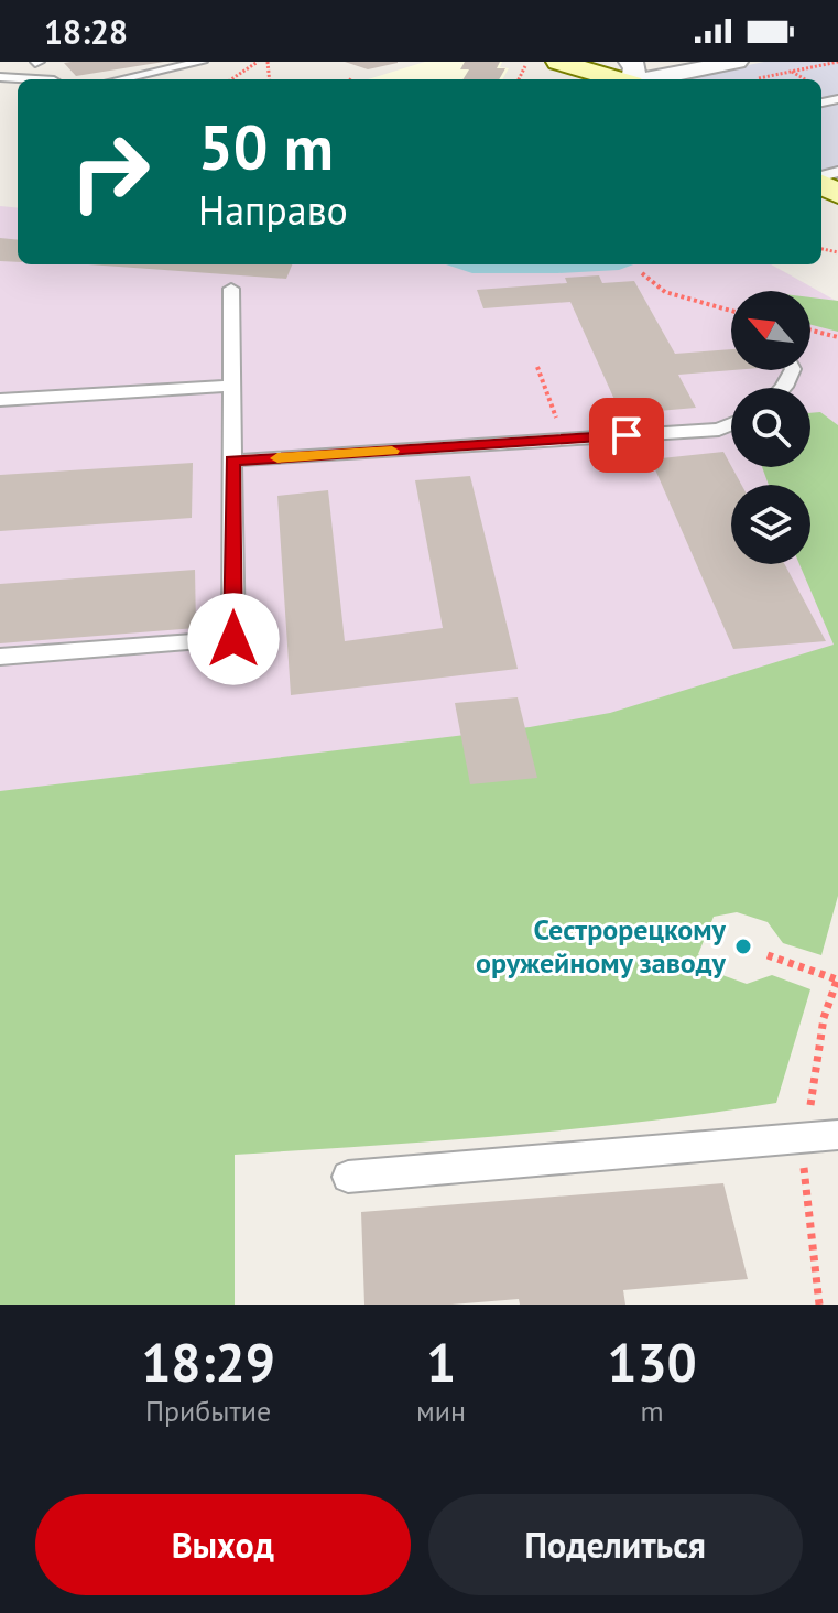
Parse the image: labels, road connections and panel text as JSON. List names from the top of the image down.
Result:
{
  "places": ["Сестрорецкому оружейному заводу"],
  "north": "top left",
  "page": {
    "status": "18:28",
    "turn": ["50 m", "Направо"],
    "eta": [
      "18:29",
      "Прибытие",
      "1",
      "мин",
      "130",
      "m"
    ],
    "buttons": ["Выход", "Поделиться"]
  }
}
